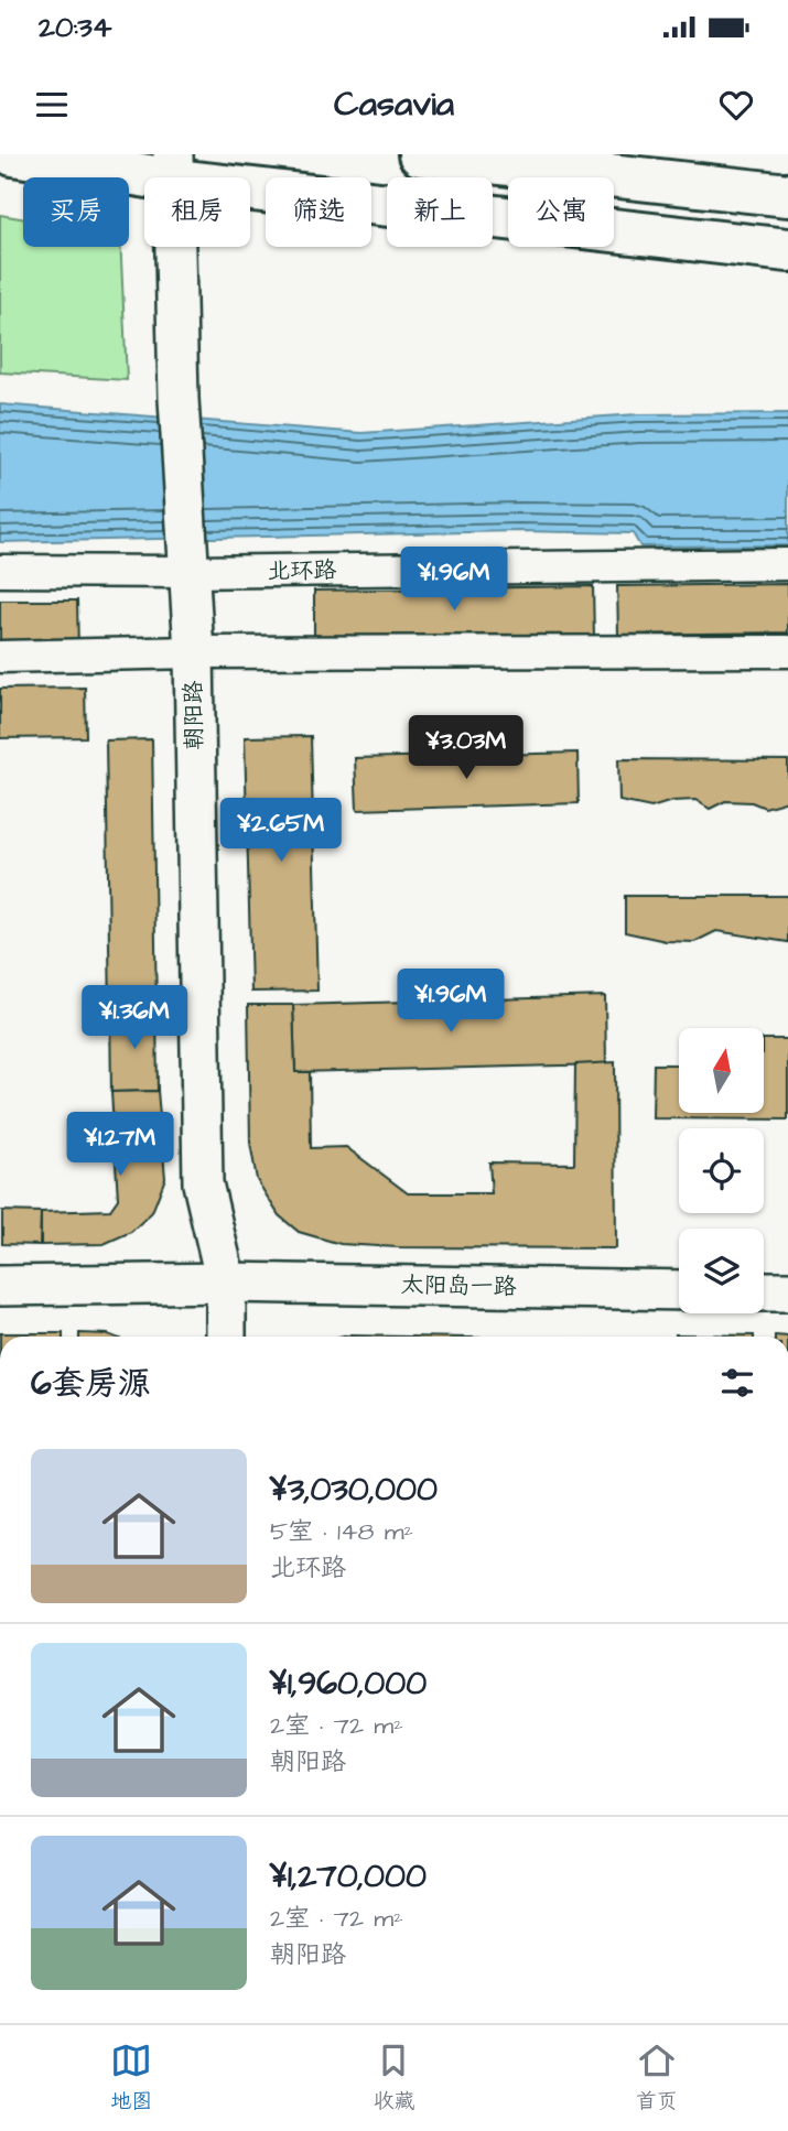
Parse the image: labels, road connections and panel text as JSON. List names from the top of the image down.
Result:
{
  "streets": {
    "street": ["北环路", "朝阳路", "太阳岛一路"]
  },
  "crossings": [
    ["北环路", "朝阳路"],
    ["朝阳路", "太阳岛一路"]
  ],
  "north": "top",
  "page": {
    "status": "20:34",
    "header": "Casavia",
    "chip": [
      "买房",
      "租房",
      "筛选",
      "新上",
      "公寓"
    ],
    "price": [
      "¥1.96M",
      "¥3.03M",
      "¥2.65M",
      "¥1.96M",
      "¥1.36M",
      "¥1.27M"
    ],
    "heading": "6套房源",
    "list": [
      {
        "name": "¥3,030,000",
        "note": "5室 · 148 m² · 北环路"
      },
      {
        "name": "¥1,960,000",
        "note": "2室 · 72 m² · 朝阳路"
      },
      {
        "name": "¥1,270,000",
        "note": "2室 · 72 m² · 朝阳路"
      }
    ],
    "tabs": ["地图", "收藏", "首页"]
  }
}
